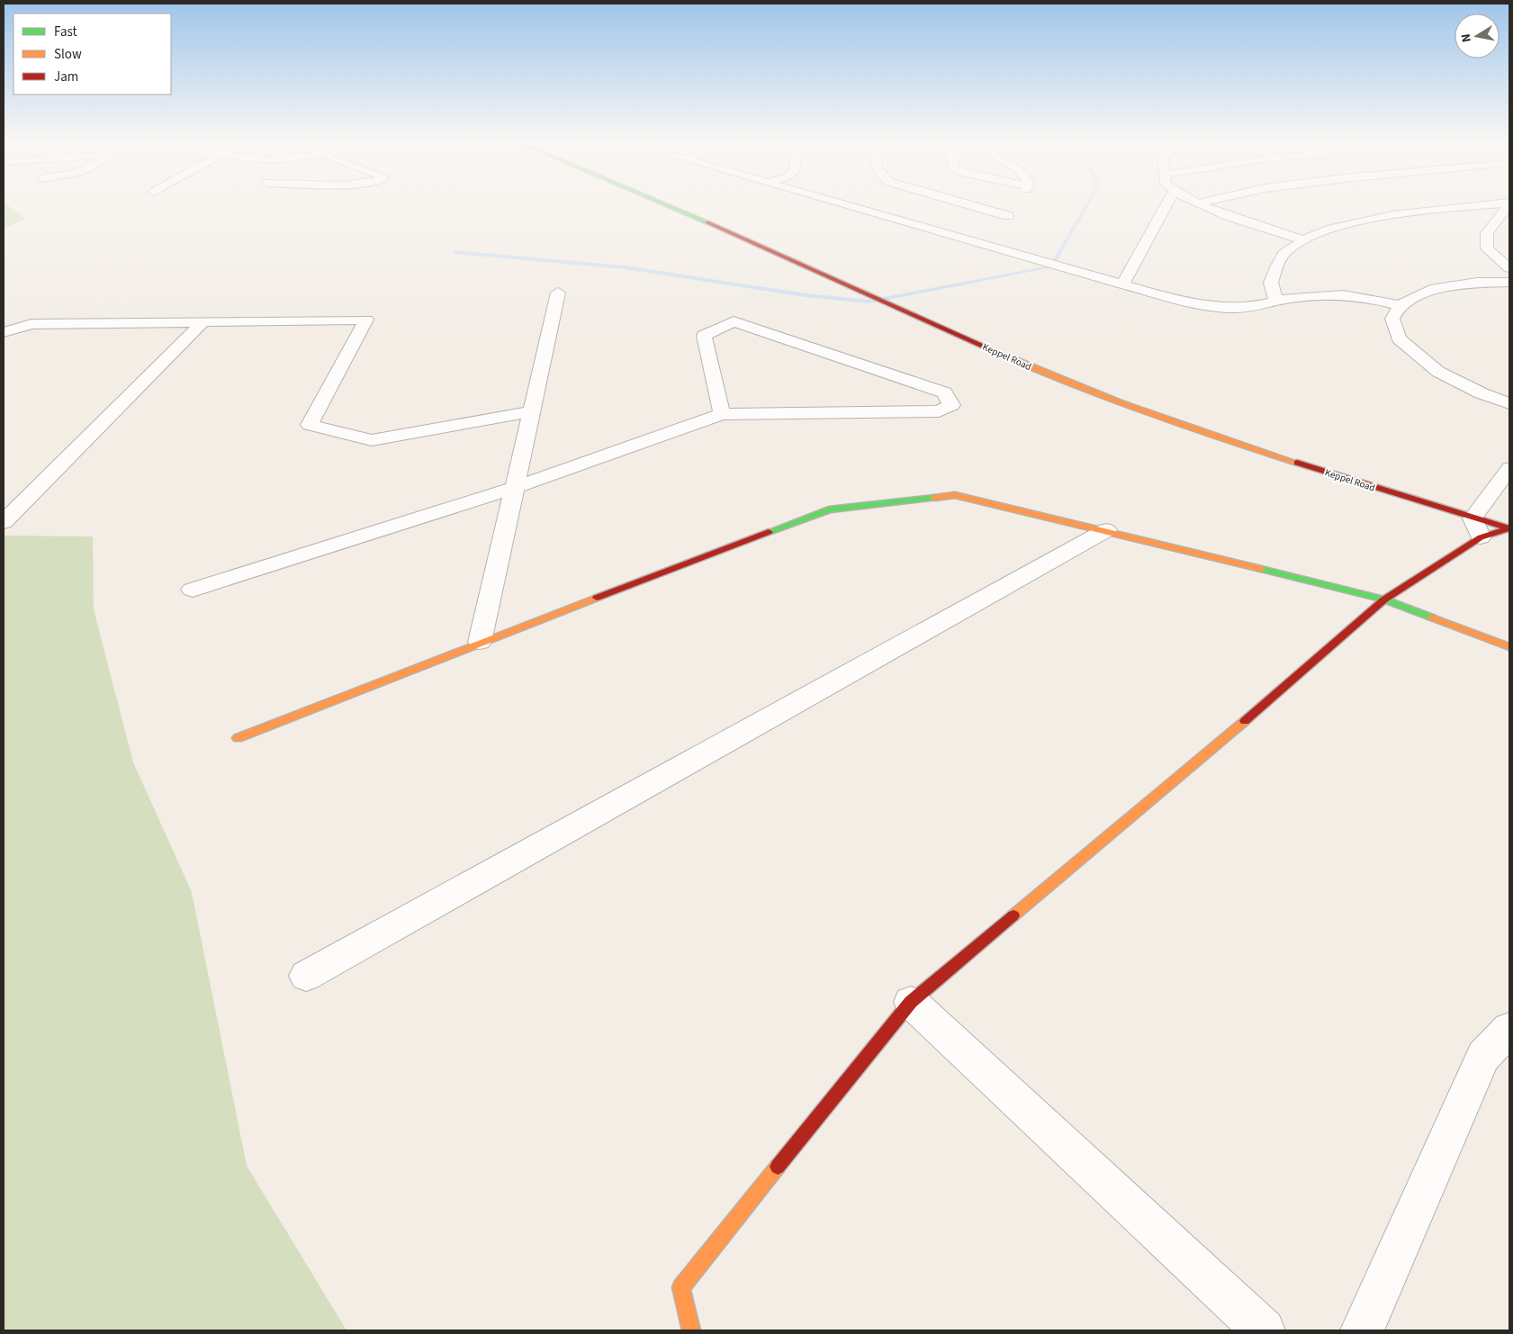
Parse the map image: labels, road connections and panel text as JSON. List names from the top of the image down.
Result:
{
  "streets": {
    "street": ["Keppel Road"]
  },
  "legend": ["Fast", "Slow", "Jam"],
  "north": "left"
}
